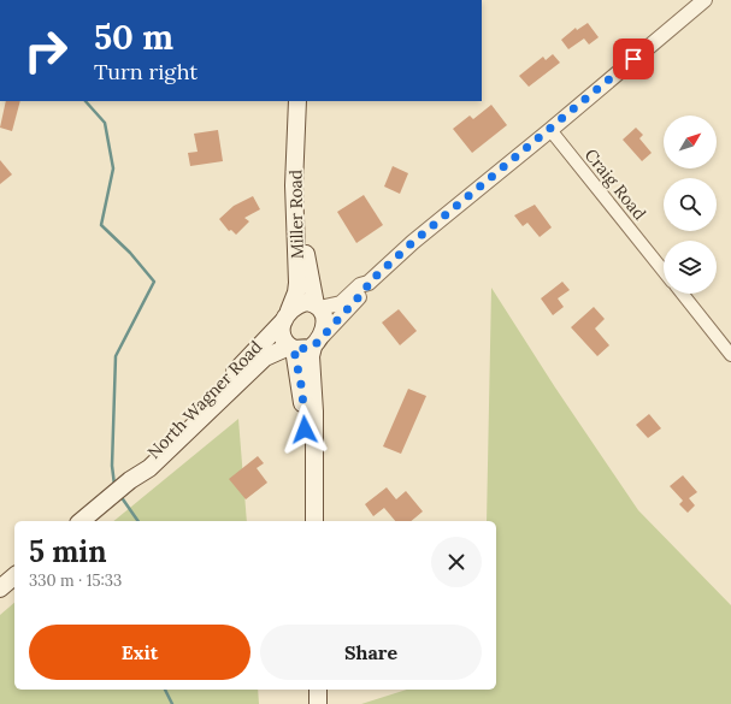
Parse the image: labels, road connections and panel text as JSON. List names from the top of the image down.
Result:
{
  "streets": {
    "main road": ["Miller Road", "North Wagner Road"],
    "street": ["Craig Road"]
  },
  "crossings": [
    ["Miller Road", "North Wagner Road"]
  ],
  "north": "top right",
  "page": {
    "turn": ["50 m", "Turn right"],
    "heading": ["5 min", "330 m · 15:33"],
    "buttons": ["Exit", "Share"]
  }
}
